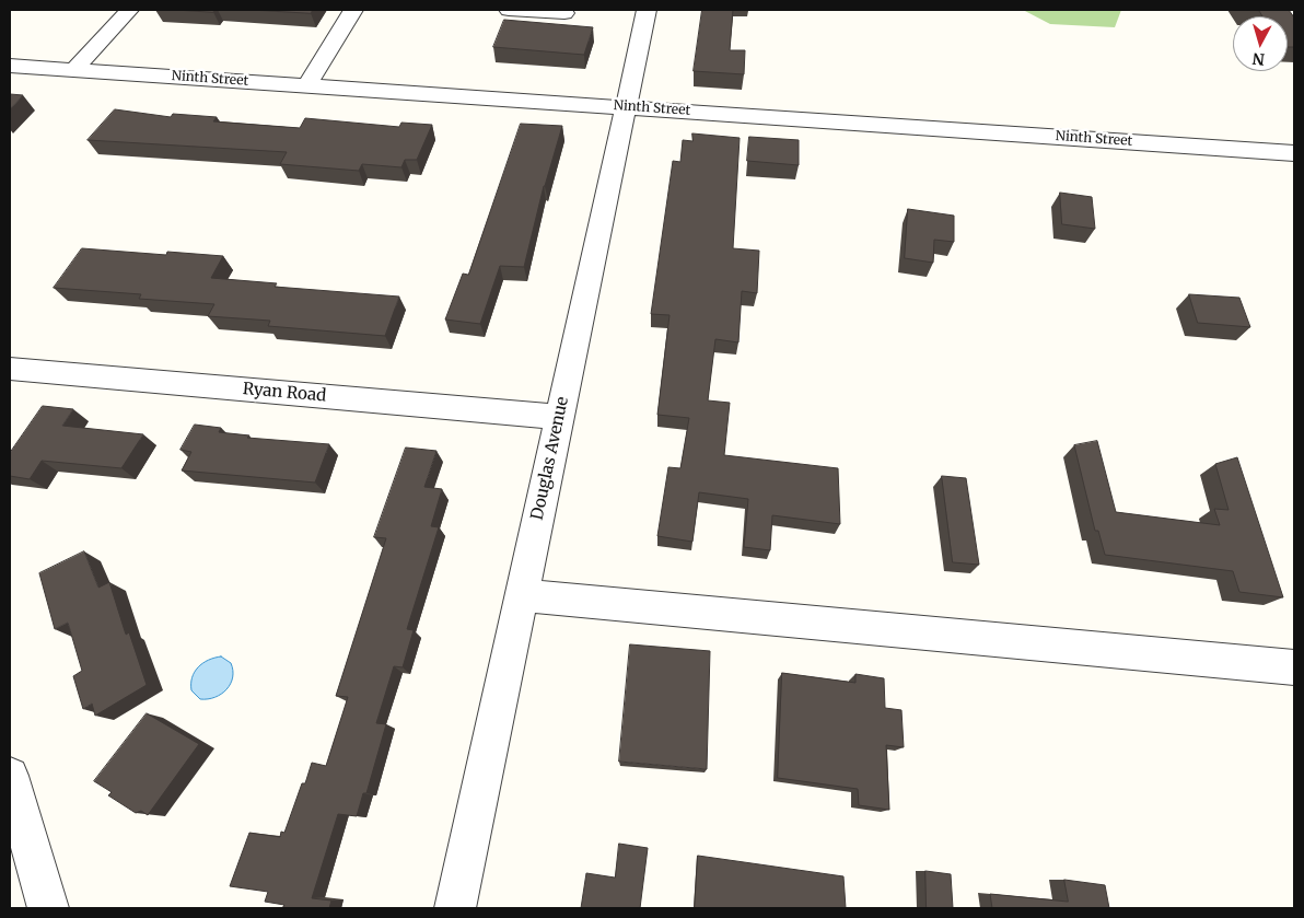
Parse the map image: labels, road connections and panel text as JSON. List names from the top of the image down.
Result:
{
  "streets": {
    "street": ["Ninth Street", "Ryan Road", "Douglas Avenue"]
  },
  "crossings": [
    ["Ninth Street", "Douglas Avenue"],
    ["Ryan Road", "Douglas Avenue"]
  ],
  "north": "bottom"
}
